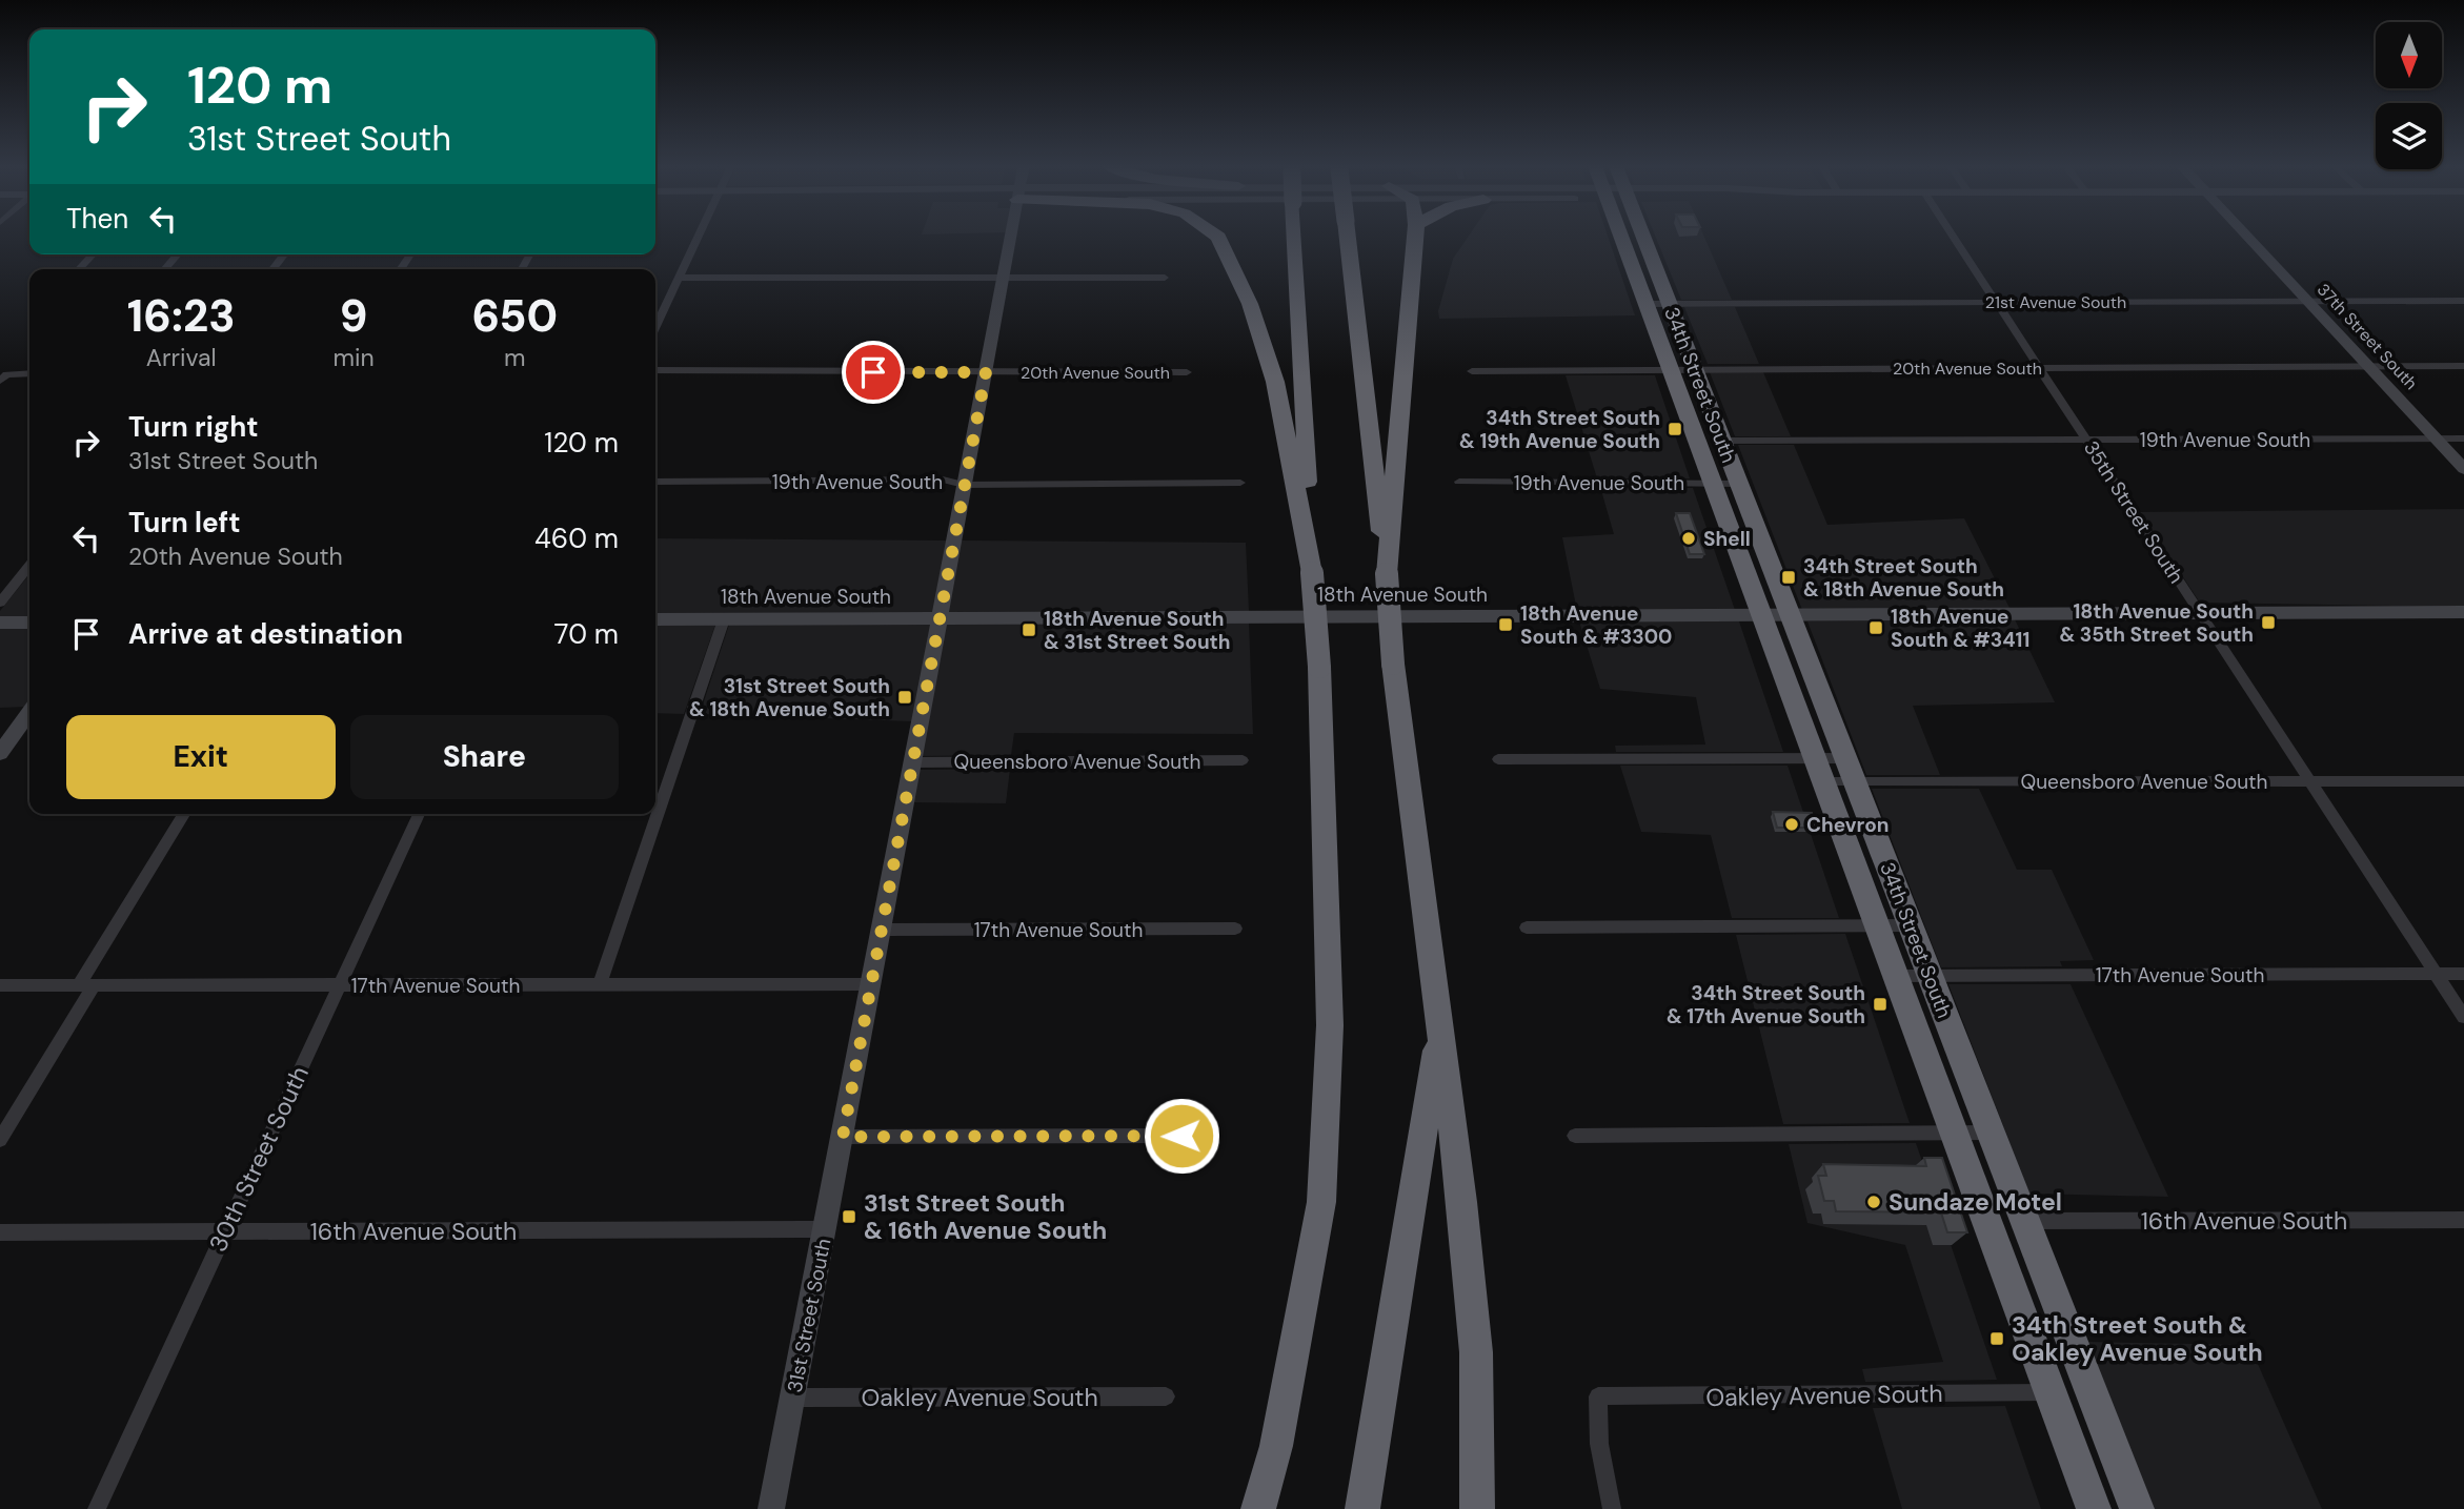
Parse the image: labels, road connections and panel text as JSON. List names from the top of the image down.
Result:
{
  "streets": {
    "highway": ["34th Street South"],
    "street": [
      "21st Avenue South",
      "37th Street South",
      "20th Avenue South",
      "19th Avenue South",
      "35th Street South",
      "18th Avenue South",
      "Queensboro Avenue South",
      "17th Avenue South",
      "30th Street South",
      "16th Avenue South",
      "31st Street South",
      "Oakley Avenue South"
    ]
  },
  "crossings": [
    ["21st Avenue South", "37th Street South"],
    ["21st Avenue South", "34th Street South"],
    ["21st Avenue South", "35th Street South"],
    ["37th Street South", "20th Avenue South"],
    ["37th Street South", "19th Avenue South"],
    ["20th Avenue South", "34th Street South"],
    ["20th Avenue South", "35th Street South"],
    ["20th Avenue South", "31st Street South"],
    ["34th Street South", "19th Avenue South"],
    ["34th Street South", "18th Avenue South"],
    ["34th Street South", "Queensboro Avenue South"],
    ["34th Street South", "17th Avenue South"],
    ["34th Street South", "16th Avenue South"],
    ["34th Street South", "Oakley Avenue South"],
    ["19th Avenue South", "35th Street South"],
    ["19th Avenue South", "31st Street South"],
    ["35th Street South", "18th Avenue South"],
    ["35th Street South", "Queensboro Avenue South"],
    ["35th Street South", "17th Avenue South"],
    ["18th Avenue South", "31st Street South"],
    ["Queensboro Avenue South", "31st Street South"],
    ["17th Avenue South", "30th Street South"],
    ["17th Avenue South", "31st Street South"],
    ["30th Street South", "16th Avenue South"],
    ["16th Avenue South", "31st Street South"],
    ["31st Street South", "Oakley Avenue South"]
  ],
  "places": {
    "transit": [
      "34th Street South & 19th Avenue South",
      "34th Street South & 18th Avenue South",
      "18th Avenue South & 35th Street South",
      "18th Avenue South & #3300",
      "18th Avenue South & #3411",
      "18th Avenue South & 31st Street South",
      "31st Street South & 18th Avenue South",
      "34th Street South & 17th Avenue South",
      "31st Street South & 16th Avenue South",
      "34th Street South & Oakley Avenue South"
    ],
    "other": ["Shell", "Chevron", "Sundaze Motel"]
  },
  "north": "bottom",
  "page": {
    "turn": ["120 m", "31st Street South"],
    "then": "Then",
    "eta": [
      "16:23",
      "Arrival",
      "9",
      "min",
      "650",
      "m"
    ],
    "list": [
      {
        "name": "Turn right",
        "note": "31st Street South",
        "value": "120 m"
      },
      {
        "name": "Turn left",
        "note": "20th Avenue South",
        "value": "460 m"
      },
      {
        "name": "Arrive at destination",
        "value": "70 m"
      }
    ],
    "buttons": ["Exit", "Share"]
  }
}
